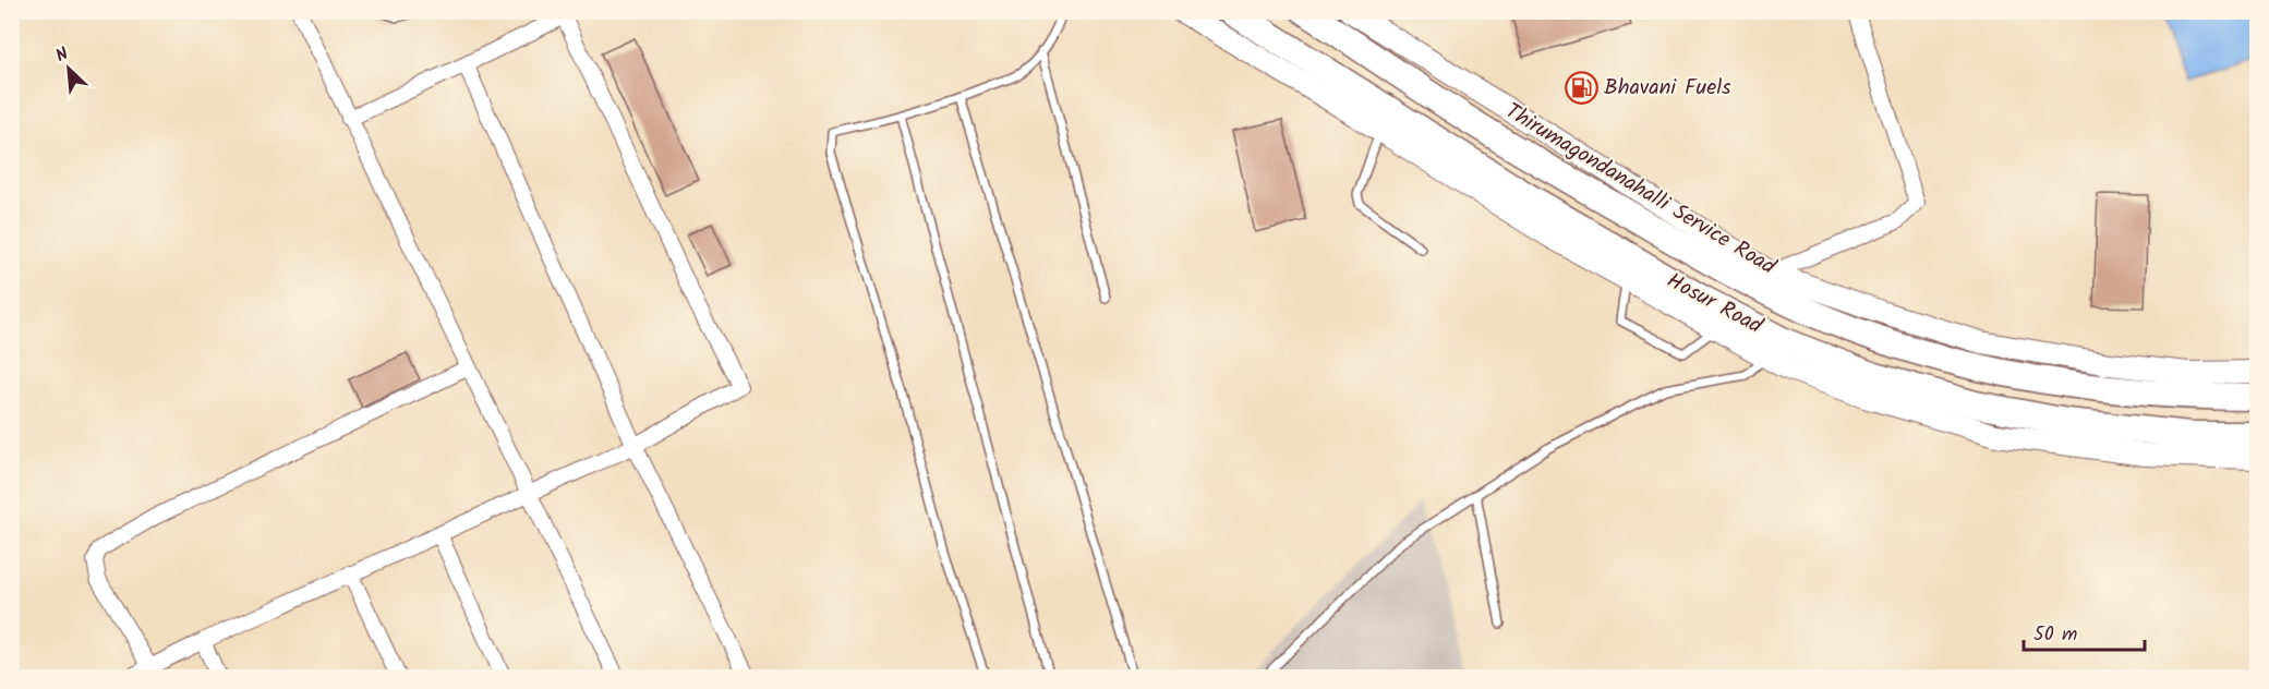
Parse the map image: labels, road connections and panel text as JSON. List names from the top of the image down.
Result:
{
  "streets": {
    "highway": ["Hosur Road"],
    "street": ["Thirumagondanahalli Service Road"]
  },
  "places": {
    "fuel station": ["Bhavani Fuels"]
  },
  "scale_bar": "50 m",
  "north": "top left"
}
